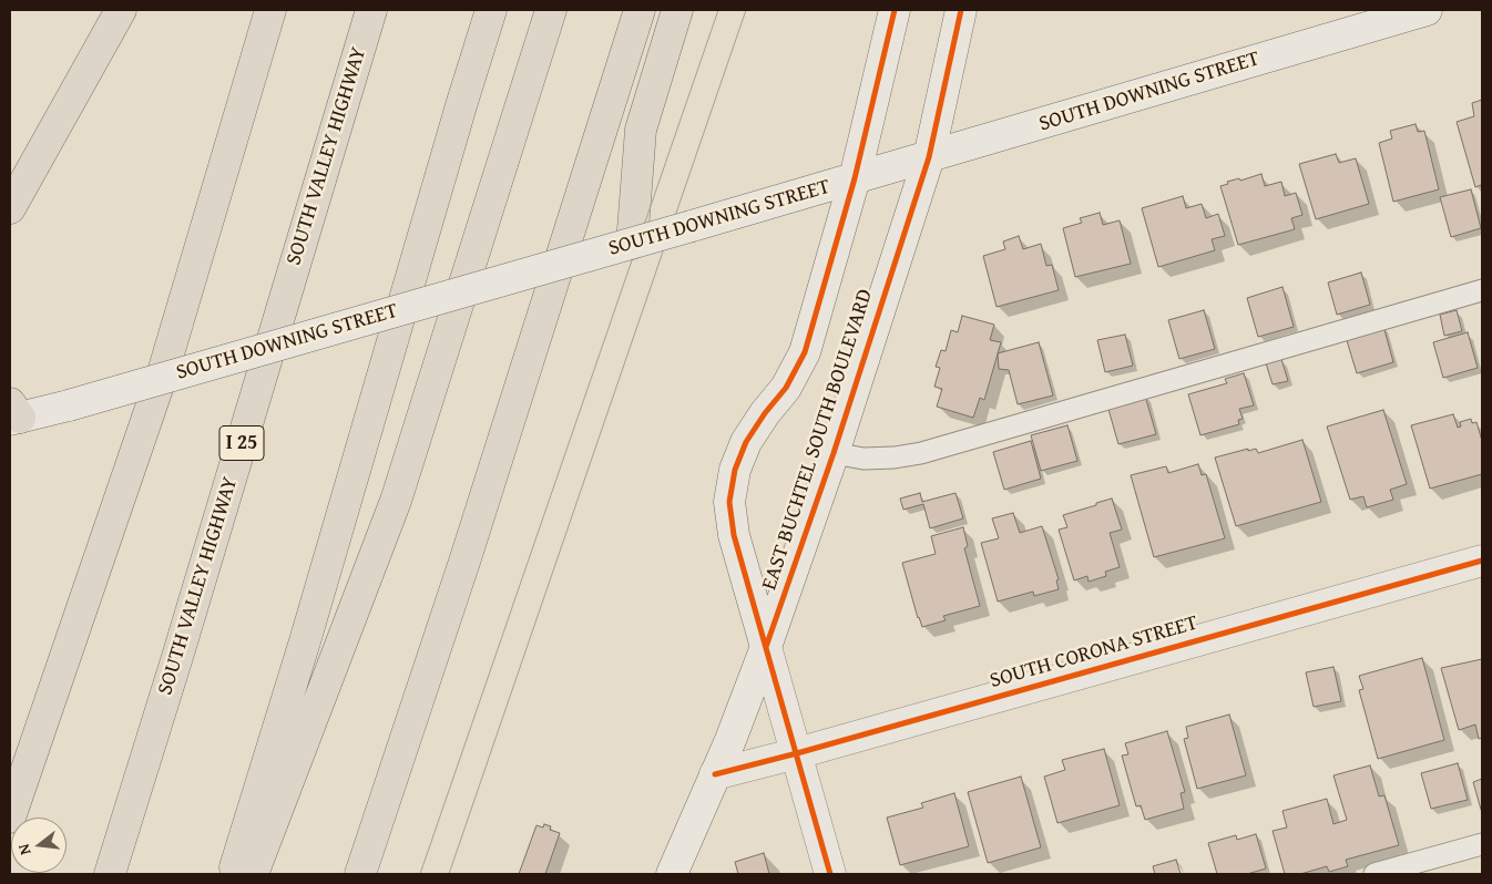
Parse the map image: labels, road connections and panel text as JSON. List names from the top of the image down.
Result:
{
  "streets": {
    "highway": ["SOUTH VALLEY HIGHWAY", "I 25"],
    "main road": ["SOUTH DOWNING STREET", "EAST BUCHTEL SOUTH BOULEVARD", "SOUTH CORONA STREET"]
  },
  "crossings": [
    ["SOUTH DOWNING STREET", "EAST BUCHTEL SOUTH BOULEVARD"],
    ["EAST BUCHTEL SOUTH BOULEVARD", "SOUTH CORONA STREET"]
  ],
  "north": "left"
}
